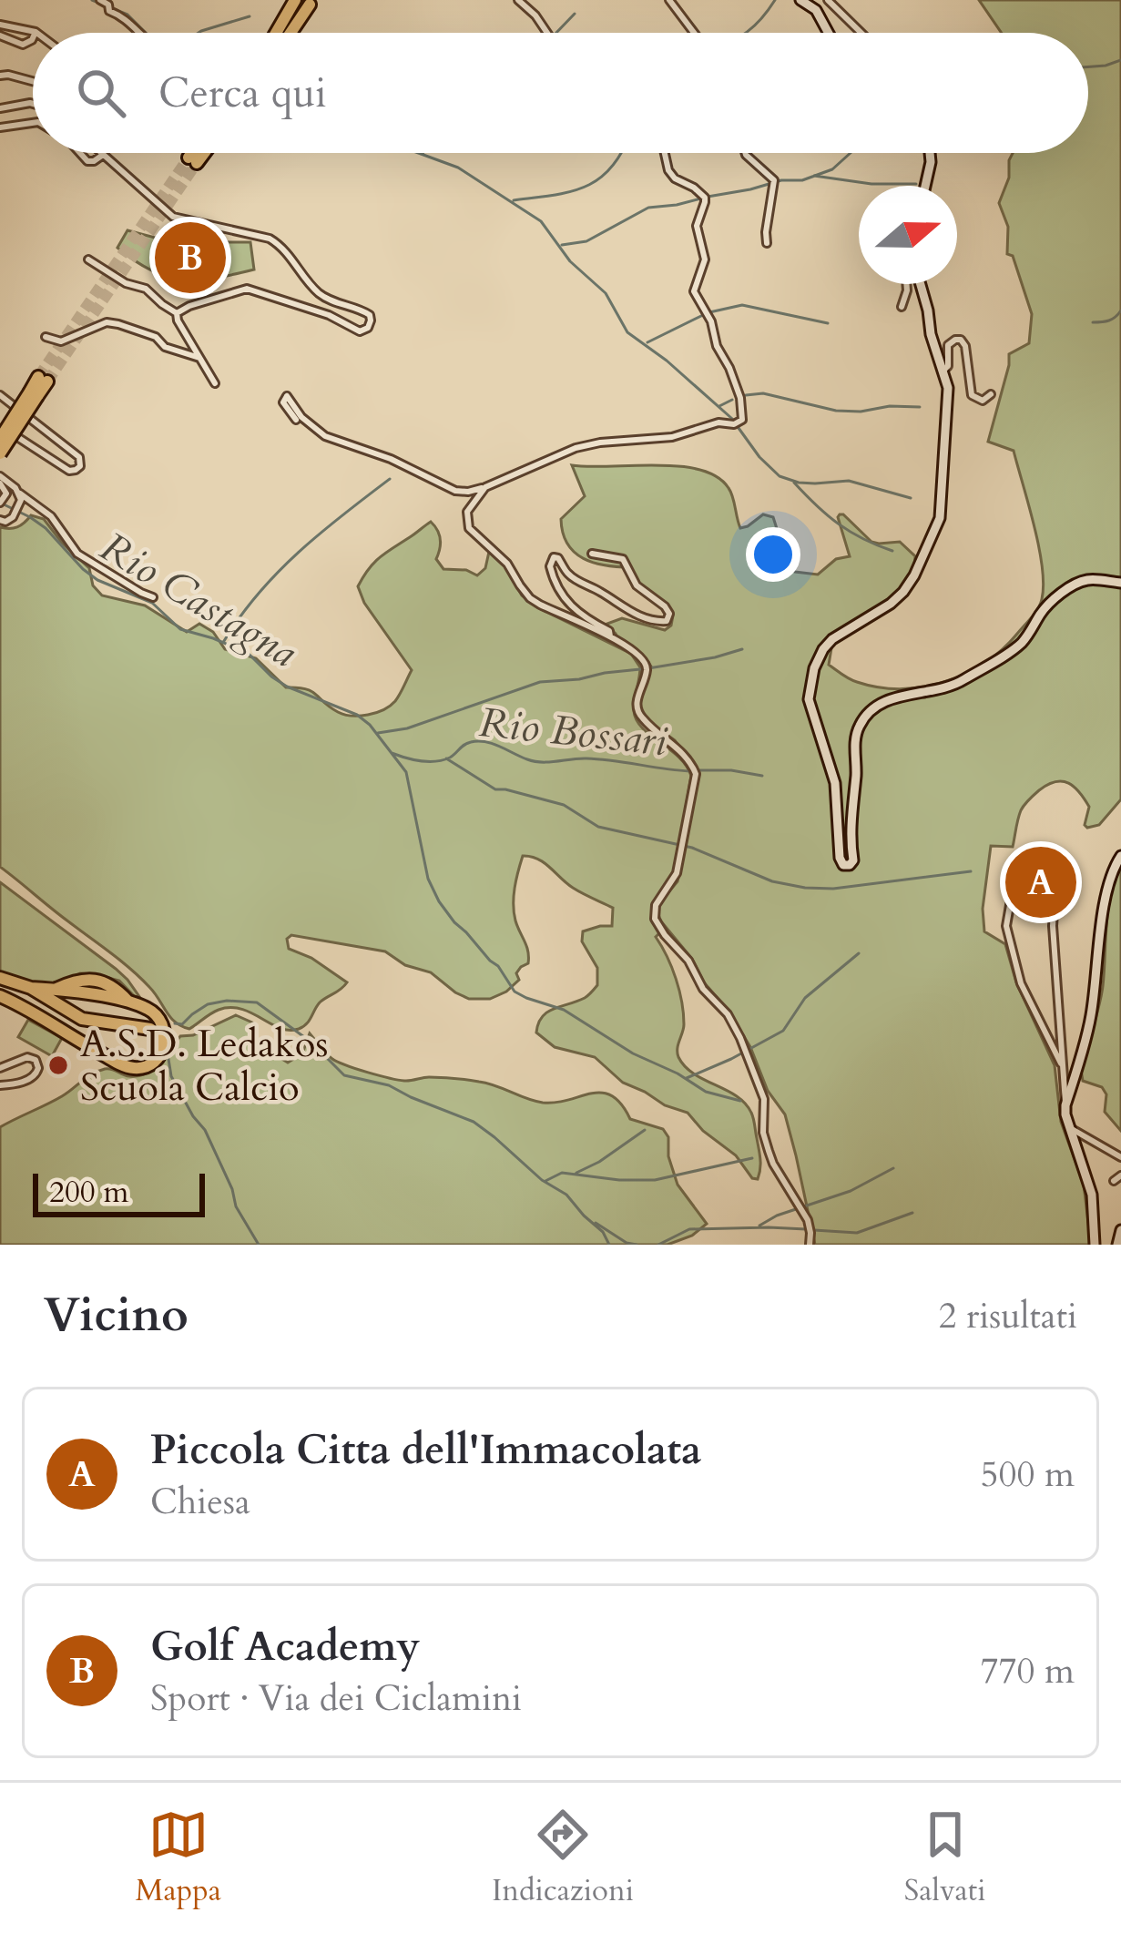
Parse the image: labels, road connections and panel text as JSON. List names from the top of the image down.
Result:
{
  "water": ["Rio Castagna", "Rio Bossari"],
  "places": ["A.S.D. Ledakos Scuola Calcio"],
  "scale_bar": "200 m",
  "north": "right",
  "page": {
    "search": "Cerca qui",
    "pins": ["B", "A"],
    "scale": "200 m",
    "heading": ["Vicino", "2 risultati"],
    "list": [
      {
        "mark": "A",
        "name": "Piccola Citta dell'Immacolata",
        "note": "Chiesa",
        "value": "500 m"
      },
      {
        "mark": "B",
        "name": "Golf Academy",
        "note": "Sport · Via dei Ciclamini",
        "value": "770 m"
      }
    ],
    "nav": ["Mappa", "Indicazioni", "Salvati"]
  }
}
